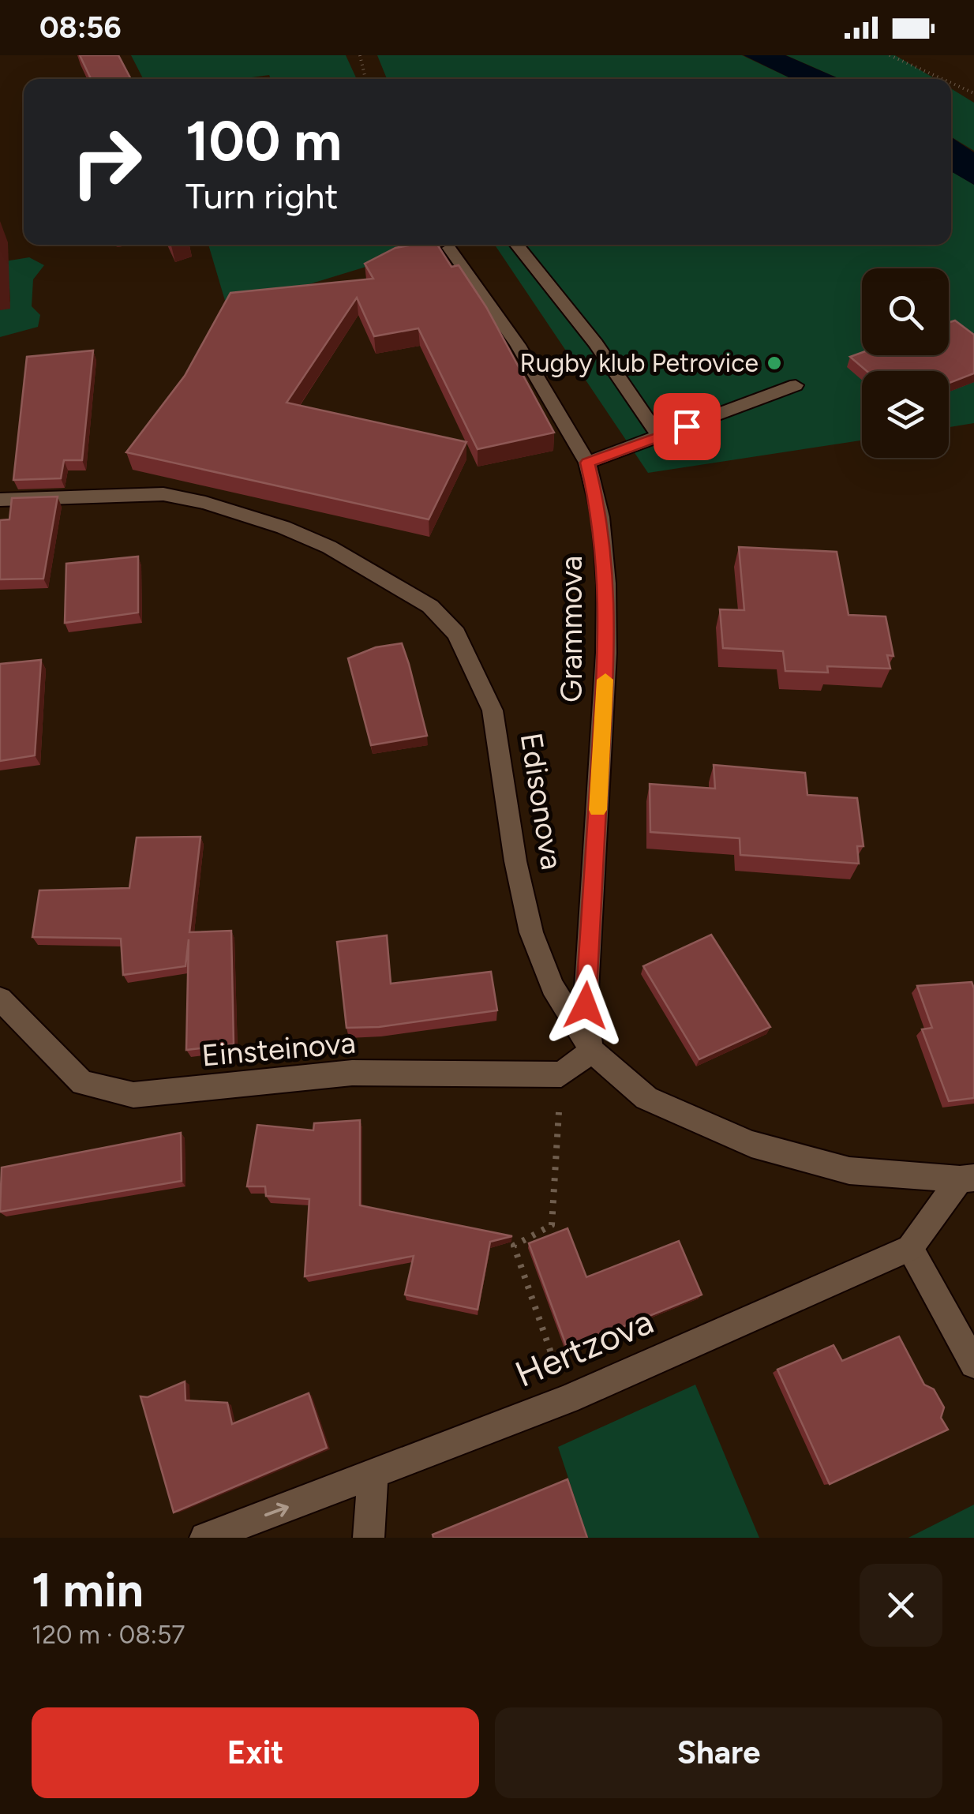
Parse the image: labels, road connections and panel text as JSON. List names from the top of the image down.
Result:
{
  "streets": {
    "street": [
      "Grammova",
      "Edisonova",
      "Einsteinova",
      "Hertzova"
    ]
  },
  "crossings": [
    ["Grammova", "Edisonova"]
  ],
  "places": ["Rugby klub Petrovice"],
  "page": {
    "status": "08:56",
    "turn": ["100 m", "Turn right"],
    "heading": ["1 min", "120 m · 08:57"],
    "buttons": ["Exit", "Share"]
  }
}
